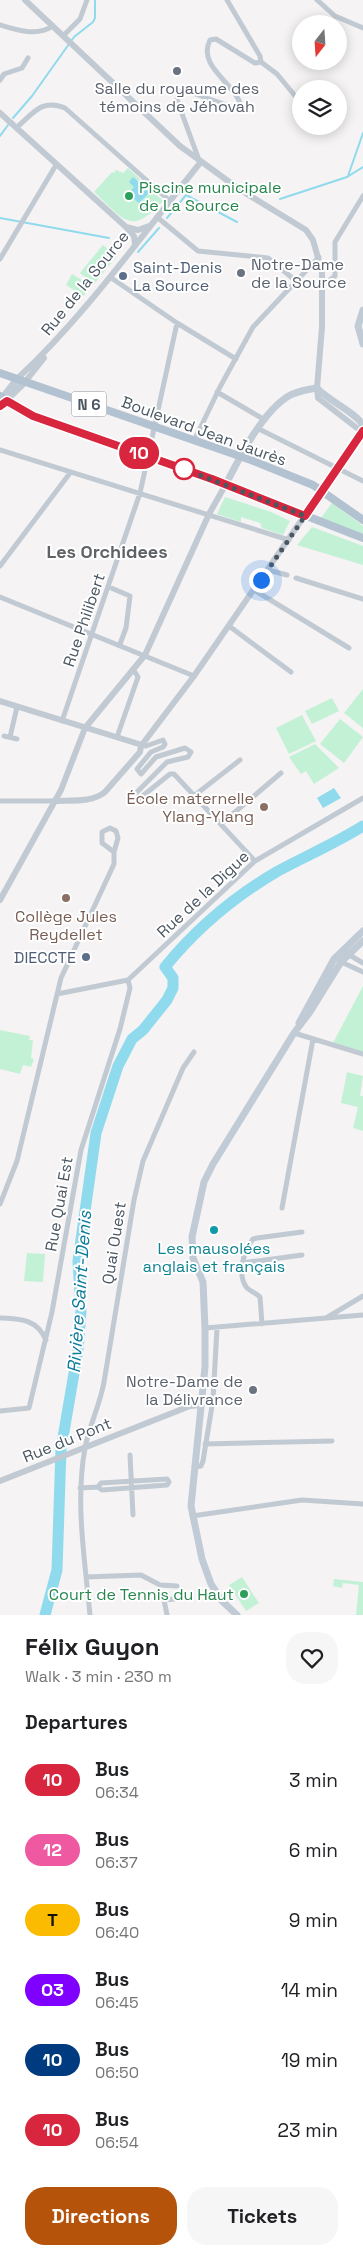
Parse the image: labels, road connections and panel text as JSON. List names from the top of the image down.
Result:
{
  "streets": {
    "main road": ["Rue de la Source", "N 6", "Boulevard Jean Jaurès"],
    "street": [
      "Rue Philibert",
      "Rue de la Digue",
      "Rue Quai Est",
      "Quai Ouest",
      "Rue du Pont"
    ]
  },
  "crossings": [
    ["Rue de la Source", "N 6"],
    ["Rue de la Source", "Boulevard Jean Jaurès"],
    ["N 6", "Rue Philibert"],
    ["Boulevard Jean Jaurès", "Rue Philibert"],
    ["Rue de la Digue", "Rue Quai Est"],
    ["Quai Ouest", "Rue du Pont"]
  ],
  "districts": ["Les Orchidees"],
  "water": ["Rivière Saint-Denis"],
  "places": [
    "Salle du royaume des témoins de Jéhovah",
    "Piscine municipale de La Source",
    "Notre-Dame de la Source",
    "Saint-Denis La Source",
    "École maternelle Ylang-Ylang",
    "Collège Jules Reydellet",
    "DIECCTE",
    "Les mausolées anglais et français",
    "Notre-Dame de la Délivrance",
    "Court de Tennis du Haut"
  ],
  "lines": ["bus line 10"],
  "north": "bottom",
  "page": {
    "on_map": "10",
    "heading": [
      ["Félix Guyon", "Walk · 3 min · 230 m"],
      "Departures"
    ],
    "list": [
      {
        "mark": "10",
        "name": "Bus",
        "note": "06:34",
        "value": "3 min"
      },
      {
        "mark": "12",
        "name": "Bus",
        "note": "06:37",
        "value": "6 min"
      },
      {
        "mark": "T",
        "name": "Bus",
        "note": "06:40",
        "value": "9 min"
      },
      {
        "mark": "O3",
        "name": "Bus",
        "note": "06:45",
        "value": "14 min"
      },
      {
        "mark": "10",
        "name": "Bus",
        "note": "06:50",
        "value": "19 min"
      },
      {
        "mark": "10",
        "name": "Bus",
        "note": "06:54",
        "value": "23 min"
      }
    ],
    "buttons": ["Directions", "Tickets"]
  }
}
